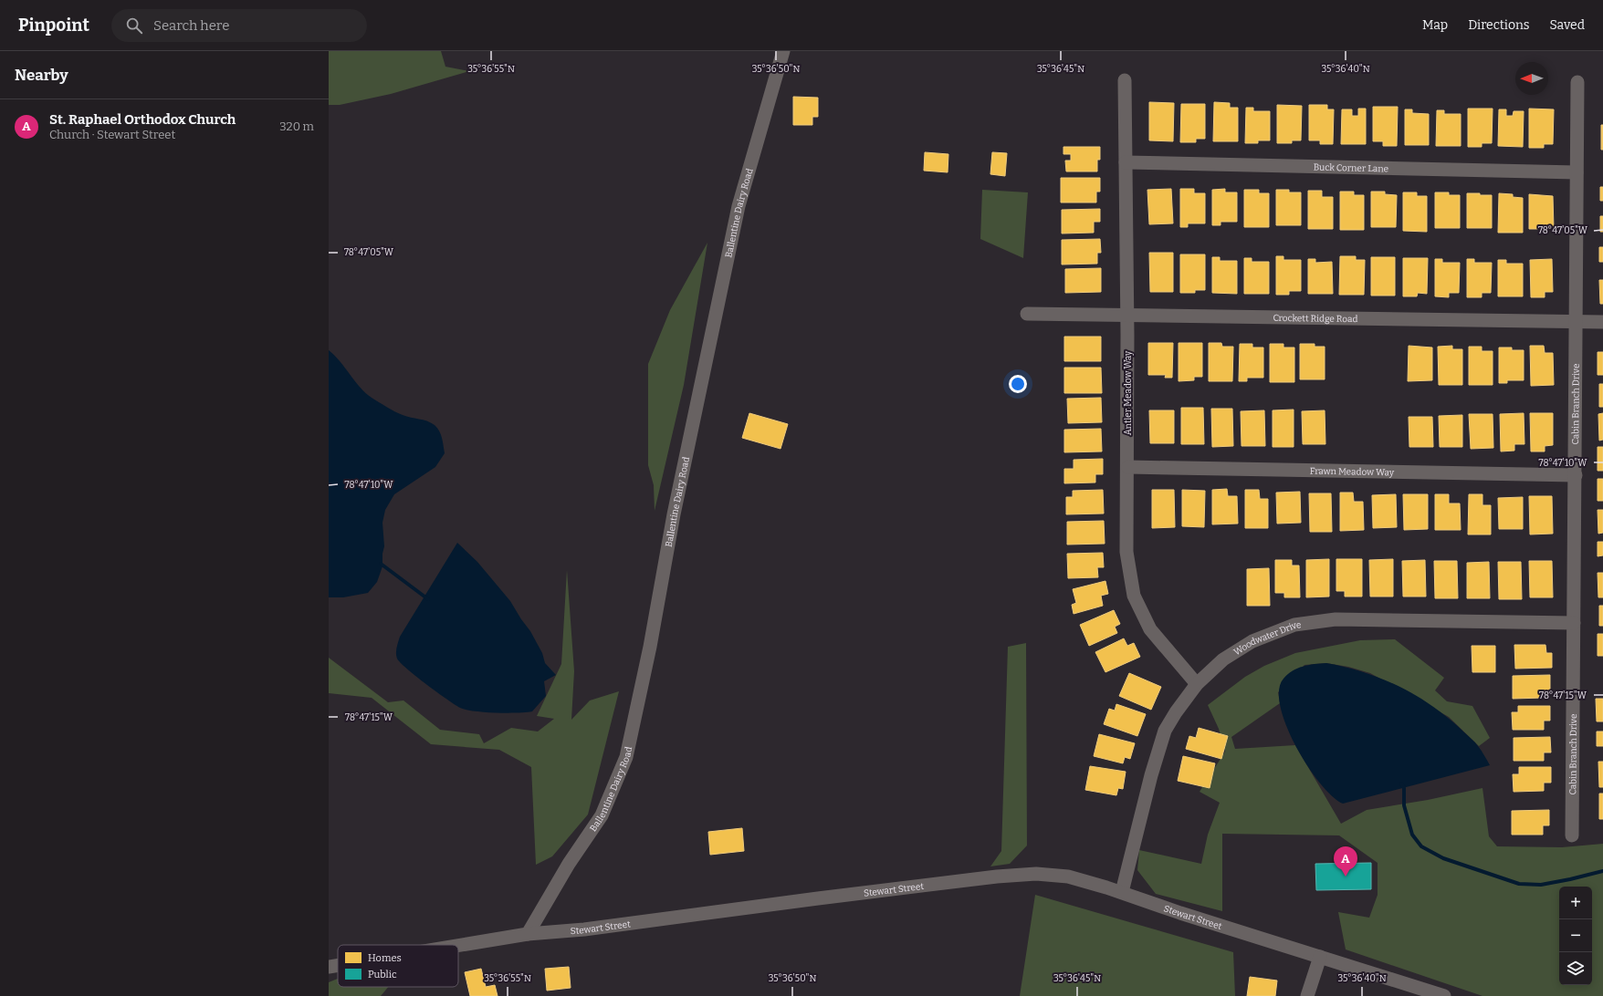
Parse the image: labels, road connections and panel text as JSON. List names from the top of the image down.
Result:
{
  "streets": {
    "street": [
      "Buck Corner Lane",
      "Ballentine Dairy Road",
      "Crockett Ridge Road",
      "Antler Meadow Way",
      "Cabin Branch Drive",
      "Frawn Meadow Way",
      "Woodwater Drive",
      "Stewart Street"
    ]
  },
  "crossings": [
    ["Buck Corner Lane", "Antler Meadow Way"],
    ["Buck Corner Lane", "Cabin Branch Drive"],
    ["Ballentine Dairy Road", "Stewart Street"],
    ["Crockett Ridge Road", "Antler Meadow Way"],
    ["Crockett Ridge Road", "Cabin Branch Drive"],
    ["Antler Meadow Way", "Frawn Meadow Way"],
    ["Antler Meadow Way", "Woodwater Drive"],
    ["Cabin Branch Drive", "Frawn Meadow Way"],
    ["Cabin Branch Drive", "Woodwater Drive"],
    ["Woodwater Drive", "Stewart Street"]
  ],
  "legend": ["Homes", "Public"],
  "north": "left",
  "page": {
    "header": "Pinpoint",
    "search": "Search here",
    "nav": ["Map", "Directions", "Saved"],
    "heading": "Nearby",
    "list": [
      {
        "mark": "A",
        "name": "St. Raphael Orthodox Church",
        "note": "Church · Stewart Street",
        "value": "320 m"
      }
    ],
    "pins": "A",
    "map_buttons": ["+", "−"]
  },
  "coordinates": [
    "35°36'55\"N",
    "35°36'50\"N",
    "35°36'45\"N",
    "35°36'40\"N",
    "78°47'05\"W",
    "78°47'10\"W",
    "78°47'15\"W"
  ]
}
